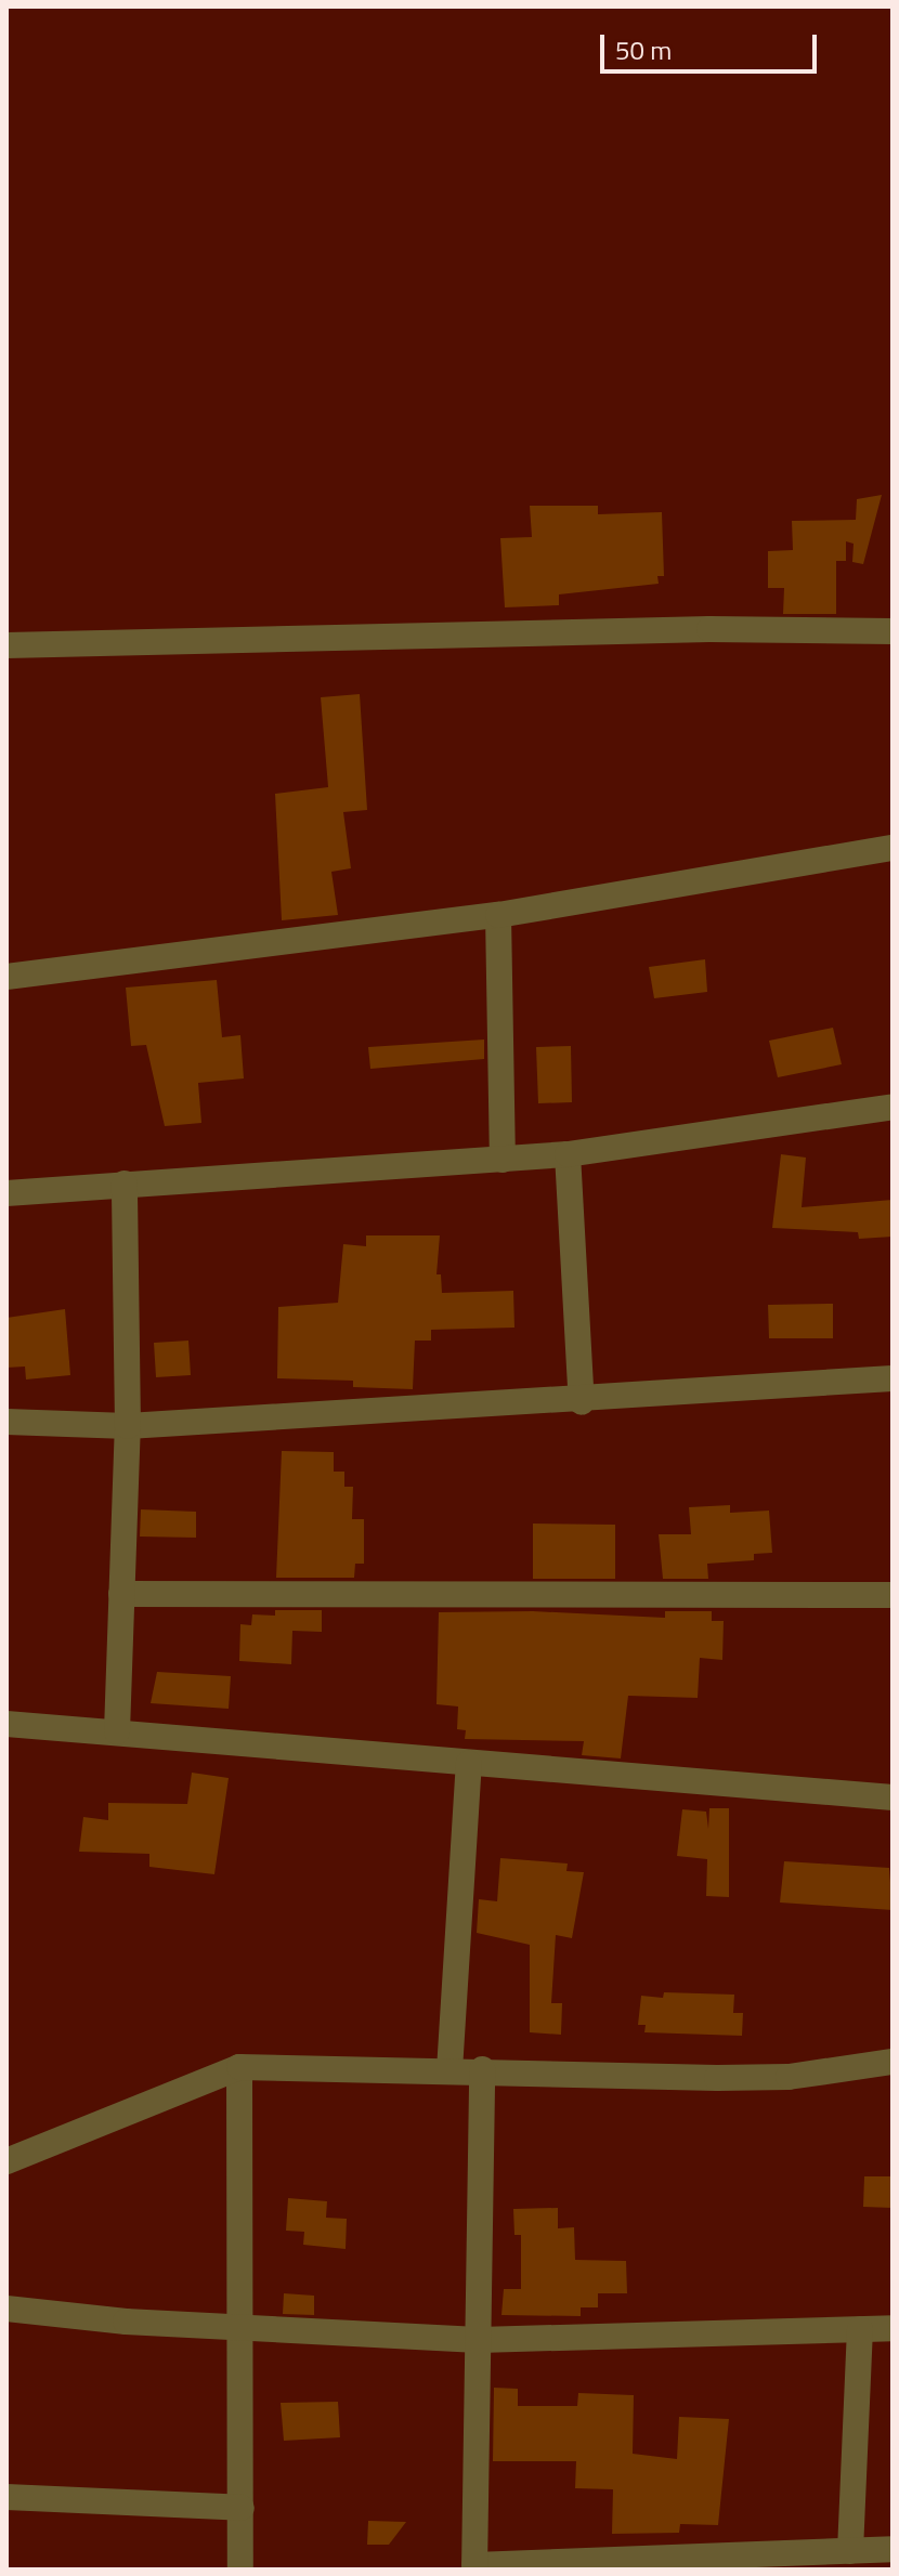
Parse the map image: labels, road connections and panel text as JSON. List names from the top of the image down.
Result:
{
  "scale_bar": "50 m"
}
